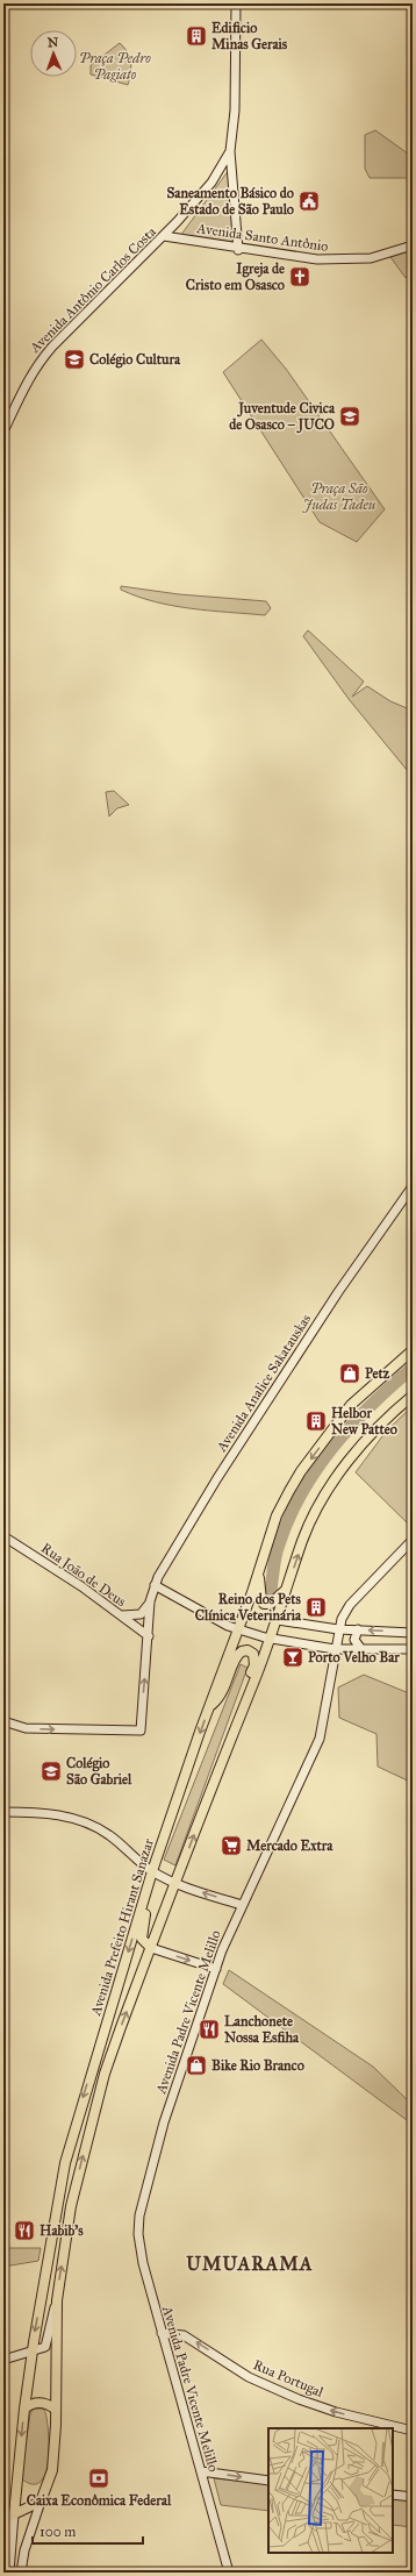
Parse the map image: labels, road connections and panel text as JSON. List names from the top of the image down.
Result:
{
  "streets": {
    "main road": [
      "Avenida Santo Antônio",
      "Avenida Antônio Carlos Costa",
      "Avenida Analice Sakatauskas",
      "Rua João de Deus",
      "Avenida Prefeito Hirant Sanazar",
      "Avenida Padre Vicente Melillo",
      "Rua Portugal"
    ]
  },
  "crossings": [
    ["Avenida Santo Antônio", "Avenida Antônio Carlos Costa"],
    ["Avenida Analice Sakatauskas", "Rua João de Deus"],
    ["Avenida Padre Vicente Melillo", "Rua Portugal"]
  ],
  "one_way": ["Rua Portugal"],
  "districts": ["UMUARAMA"],
  "parks": ["Praça Pedro Pagiato", "Praça São Judas Tadeu"],
  "places": {
    "building": ["Edificio Minas Gerais", "Helbor New Patteo", "Reino dos Pets Clínica Veterinária"],
    "public building": ["Saneamento Básico do Estado de São Paulo"],
    "church": ["Igreja de Cristo em Osasco"],
    "school or university": ["Colégio Cultura", "Juventude Civica de Osasco – JUCO", "Colégio São Gabriel"],
    "shop": ["Petz", "Bike Rio Branco"],
    "bar": ["Porto Velho Bar"],
    "supermarket": ["Mercado Extra"],
    "restaurant": ["Lanchonete Nossa Esfiha", "Habib's"],
    "bank": ["Caixa Econômica Federal"]
  },
  "scale_bar": "100 m",
  "north": "top"
}
